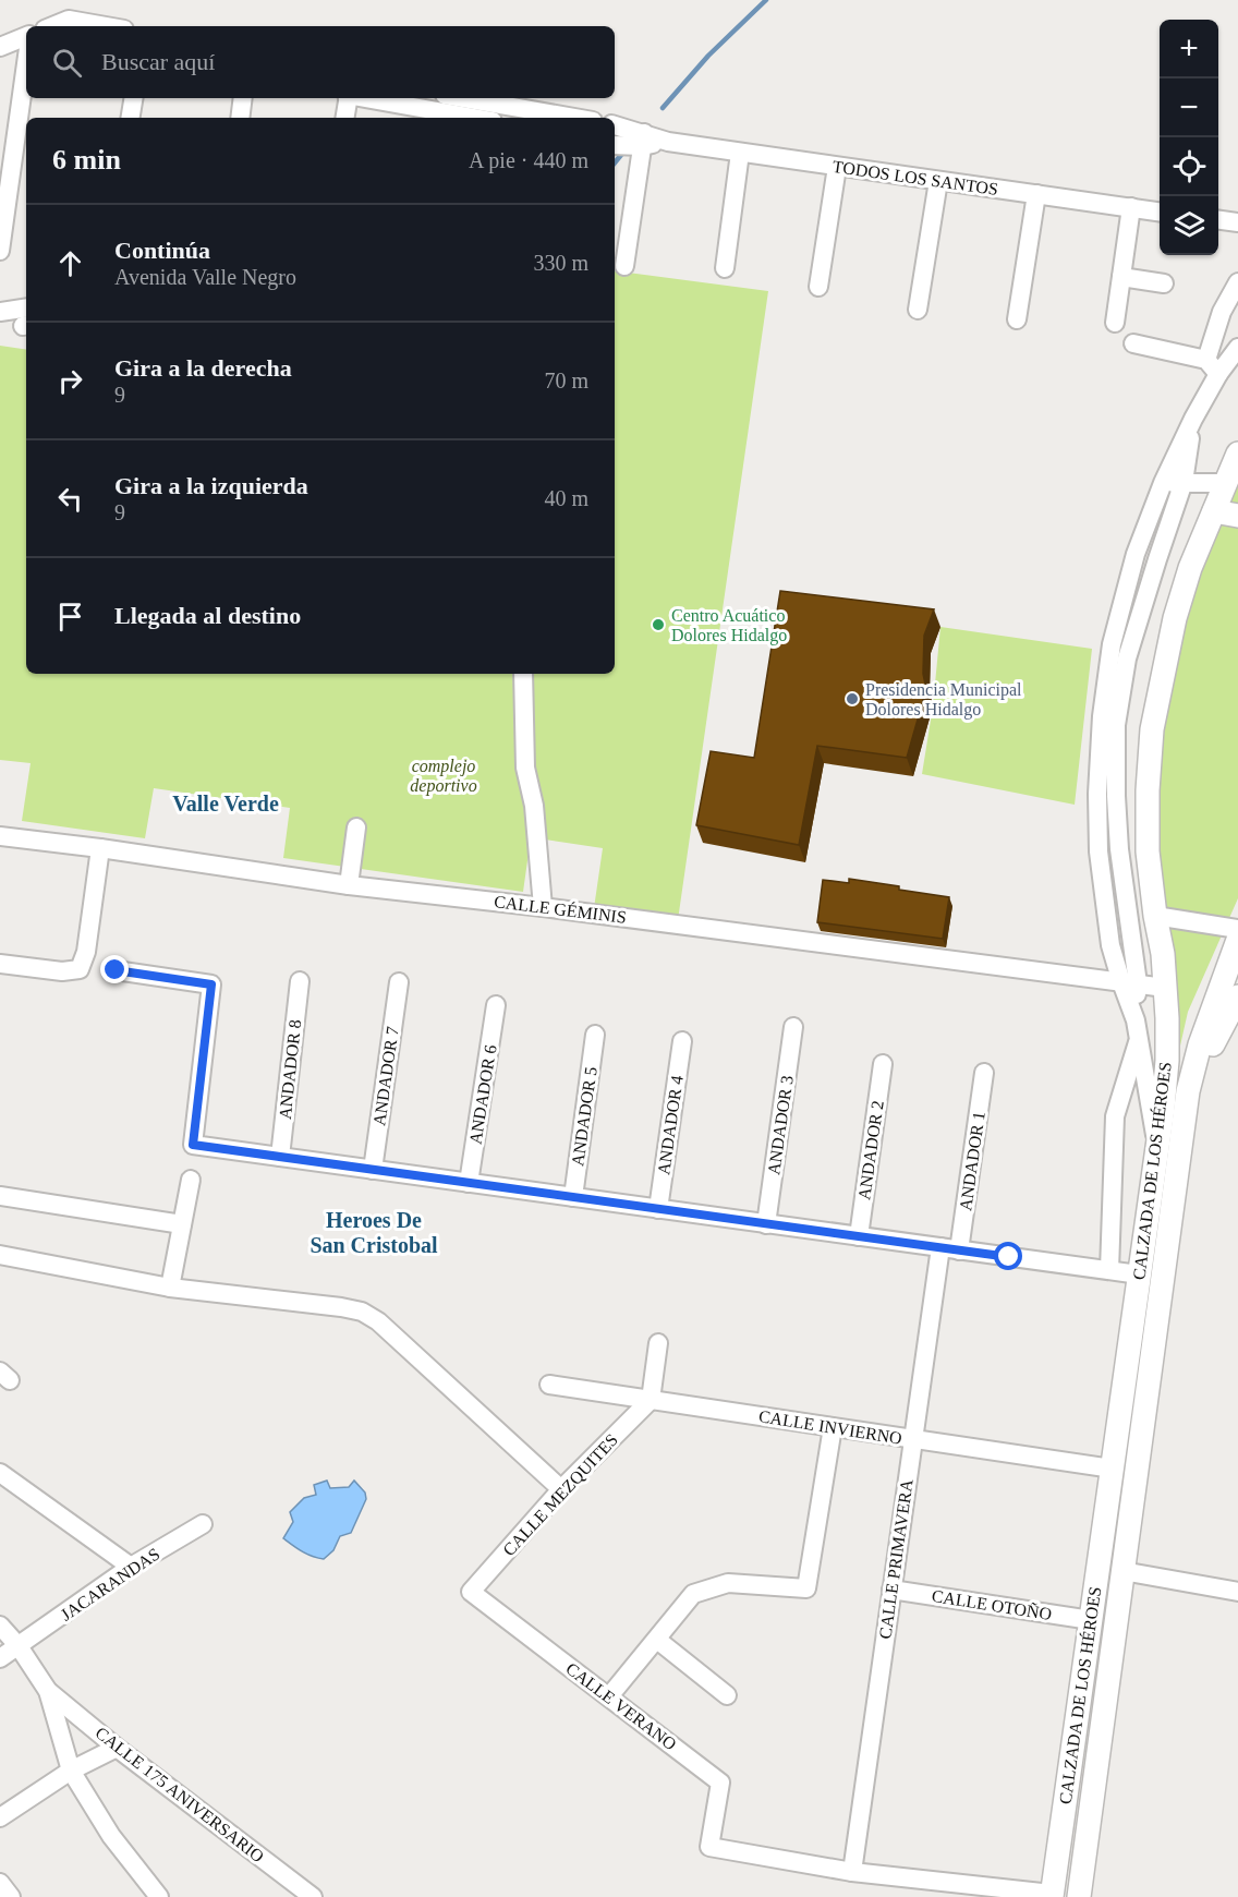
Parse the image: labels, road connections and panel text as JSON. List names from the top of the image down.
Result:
{
  "streets": {
    "main road": ["CALZADA DE LOS HÉROES"],
    "street": [
      "TODOS LOS SANTOS",
      "CALLE GÉMINIS",
      "ANDADOR 8",
      "ANDADOR 7",
      "ANDADOR 6",
      "ANDADOR 5",
      "ANDADOR 4",
      "ANDADOR 3",
      "ANDADOR 2",
      "ANDADOR 1",
      "CALLE INVIERNO",
      "CALLE MEZQUITES",
      "CALLE PRIMAVERA",
      "JACARANDAS",
      "CALLE OTOÑO",
      "CALLE VERANO",
      "CALLE 175 ANIVERSARIO"
    ]
  },
  "crossings": [
    ["CALLE GÉMINIS", "CALZADA DE LOS HÉROES"],
    ["ANDADOR 1", "CALLE PRIMAVERA"],
    ["CALZADA DE LOS HÉROES", "CALLE INVIERNO"],
    ["CALZADA DE LOS HÉROES", "CALLE OTOÑO"],
    ["CALLE INVIERNO", "CALLE MEZQUITES"],
    ["CALLE INVIERNO", "CALLE PRIMAVERA"],
    ["CALLE MEZQUITES", "CALLE VERANO"],
    ["CALLE PRIMAVERA", "CALLE OTOÑO"],
    ["CALLE PRIMAVERA", "CALLE VERANO"]
  ],
  "districts": ["Valle Verde", "Heroes De San Cristobal"],
  "parks": ["complejo deportivo"],
  "places": ["Centro Acuático Dolores Hidalgo", "Presidencia Municipal Dolores Hidalgo"],
  "page": {
    "map_buttons": ["+", "−"],
    "search": "Buscar aquí",
    "heading": ["6 min", "A pie · 440 m"],
    "list": [
      ["Continúa", "Avenida Valle Negro", "330 m"],
      ["Gira a la derecha", "9", "70 m"],
      ["Gira a la izquierda", "9", "40 m"],
      "Llegada al destino"
    ]
  }
}
